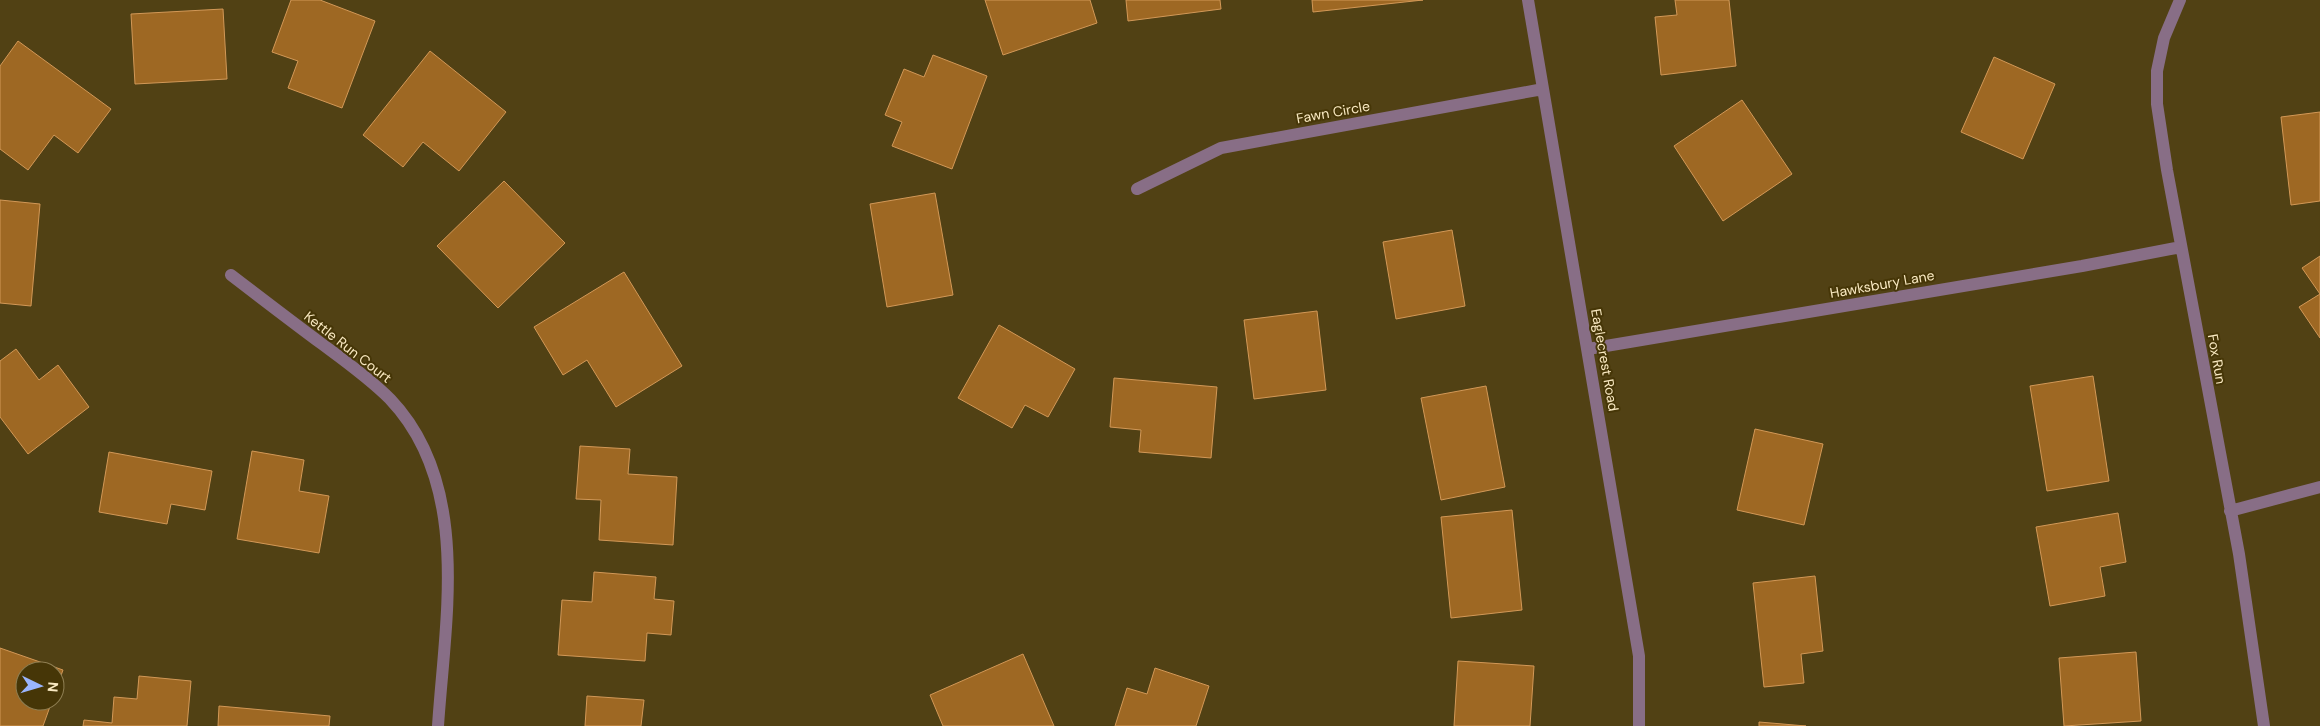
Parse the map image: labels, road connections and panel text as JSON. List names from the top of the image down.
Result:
{
  "streets": {
    "street": [
      "Fawn Circle",
      "Hawksbury Lane",
      "Kettle Run Court",
      "Fox Run",
      "Eaglecrest Road"
    ]
  },
  "crossings": [
    ["Fawn Circle", "Eaglecrest Road"],
    ["Hawksbury Lane", "Fox Run"],
    ["Hawksbury Lane", "Eaglecrest Road"]
  ],
  "north": "right"
}
